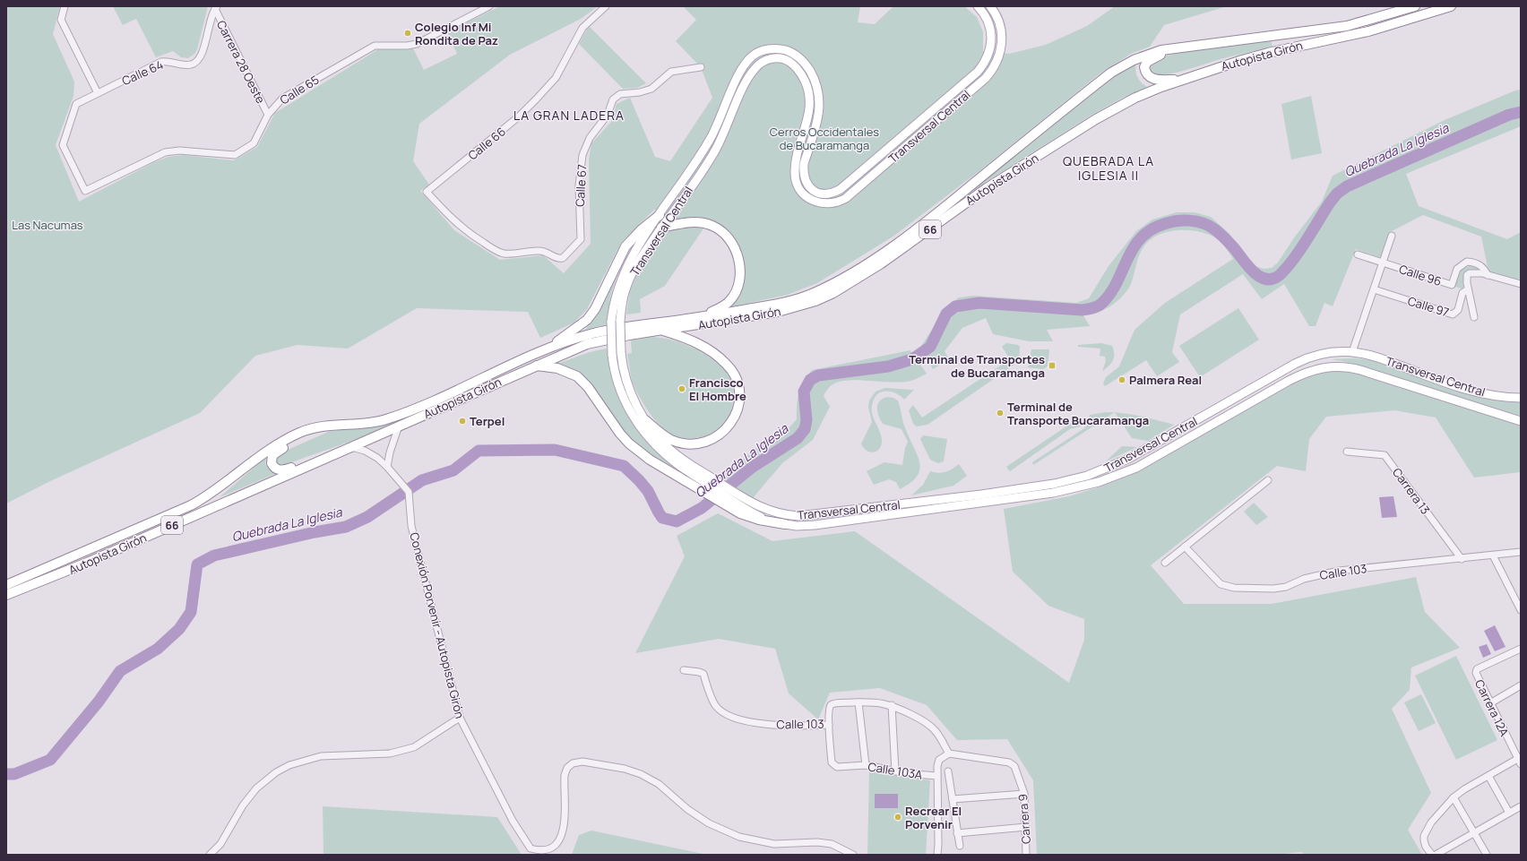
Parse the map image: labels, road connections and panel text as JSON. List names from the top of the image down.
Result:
{
  "streets": {
    "highway": ["Autopista Girón", "66"],
    "main road": ["Transversal Central"],
    "street": [
      "Carrera 28 Oeste",
      "Calle 64",
      "Calle 65",
      "Calle 66",
      "Calle 67",
      "Calle 96",
      "Calle 97",
      "Carrera 13",
      "Calle 103",
      "Conexión Porvenir - Autopista Girón",
      "Carrera 12A",
      "Calle 103A",
      "Carrera 9"
    ]
  },
  "crossings": [
    ["Autopista Girón", "Conexión Porvenir - Autopista Girón"],
    ["Carrera 28 Oeste", "Calle 64"],
    ["Carrera 28 Oeste", "Calle 65"],
    ["Calle 64", "Calle 65"],
    ["Calle 66", "Calle 67"],
    ["Carrera 13", "Calle 103"],
    ["Calle 103", "Calle 103A"],
    ["Calle 103", "Carrera 9"]
  ],
  "districts": ["LA GRAN LADERA", "QUEBRADA LA IGLESIA II"],
  "water": ["Quebrada La Iglesia"],
  "parks": ["Cerros Occidentales de Bucaramanga", "Las Nacumas"],
  "places": {
    "other": [
      "Colegio Inf Mi Rondita de Paz",
      "Palmera Real",
      "Francisco El Hombre",
      "Terminal de Transporte Bucaramanga",
      "Terpel",
      "Recrear El Porvenir"
    ],
    "transit": ["Terminal de Transportes de Bucaramanga"]
  }
}
